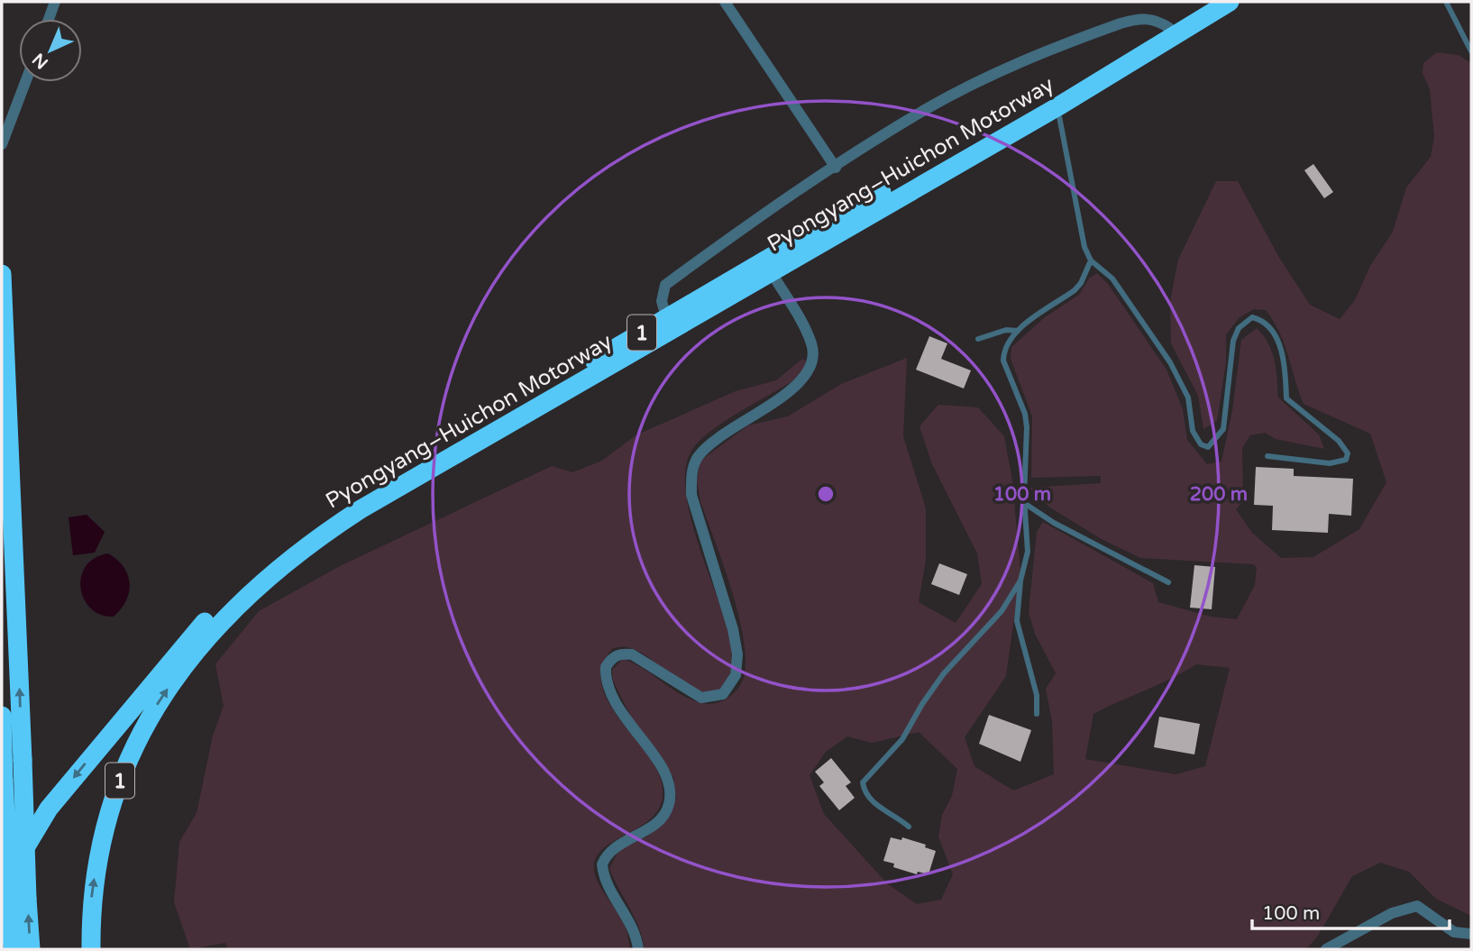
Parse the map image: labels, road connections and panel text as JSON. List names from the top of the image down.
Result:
{
  "streets": {
    "highway": ["Pyongyang–Huichon Motorway", "1"]
  },
  "scale_bar": "100 m",
  "north": "bottom left",
  "rings": ["100 m", "200 m"]
}
